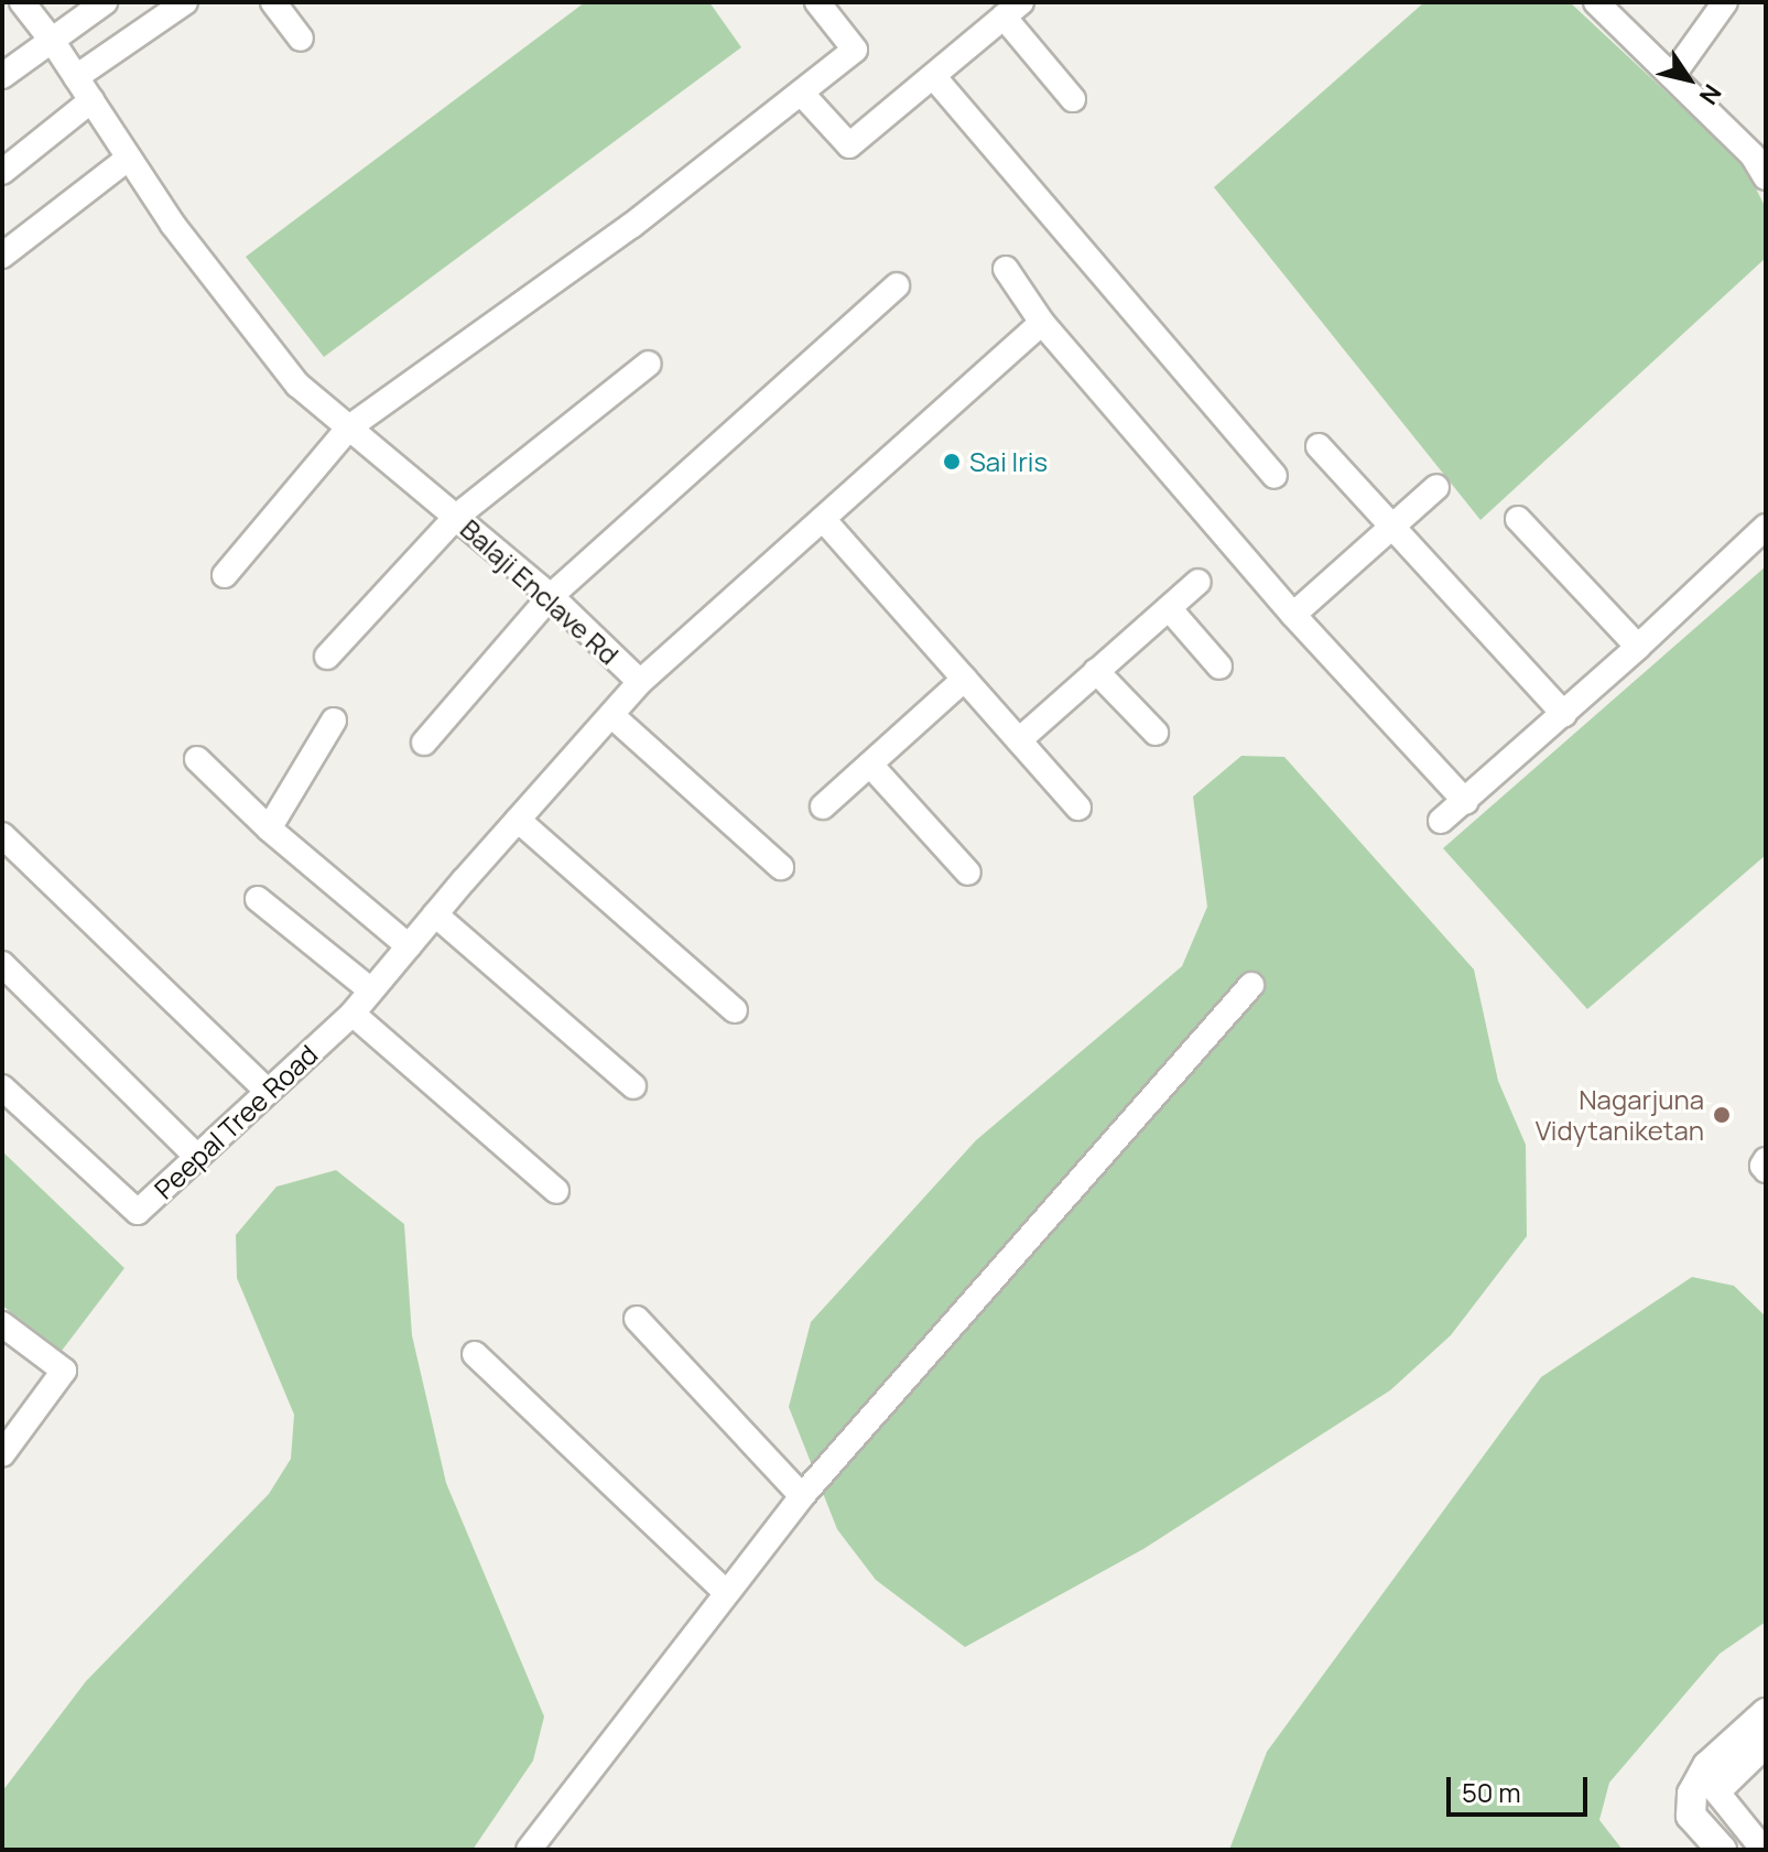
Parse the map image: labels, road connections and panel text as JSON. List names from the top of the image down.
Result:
{
  "streets": {
    "street": ["Balaji Enclave Rd", "Peepal Tree Road"]
  },
  "crossings": [
    ["Balaji Enclave Rd", "Peepal Tree Road"]
  ],
  "places": ["Sai Iris", "Nagarjuna Vidytaniketan"],
  "scale_bar": "50 m",
  "north": "bottom right"
}
